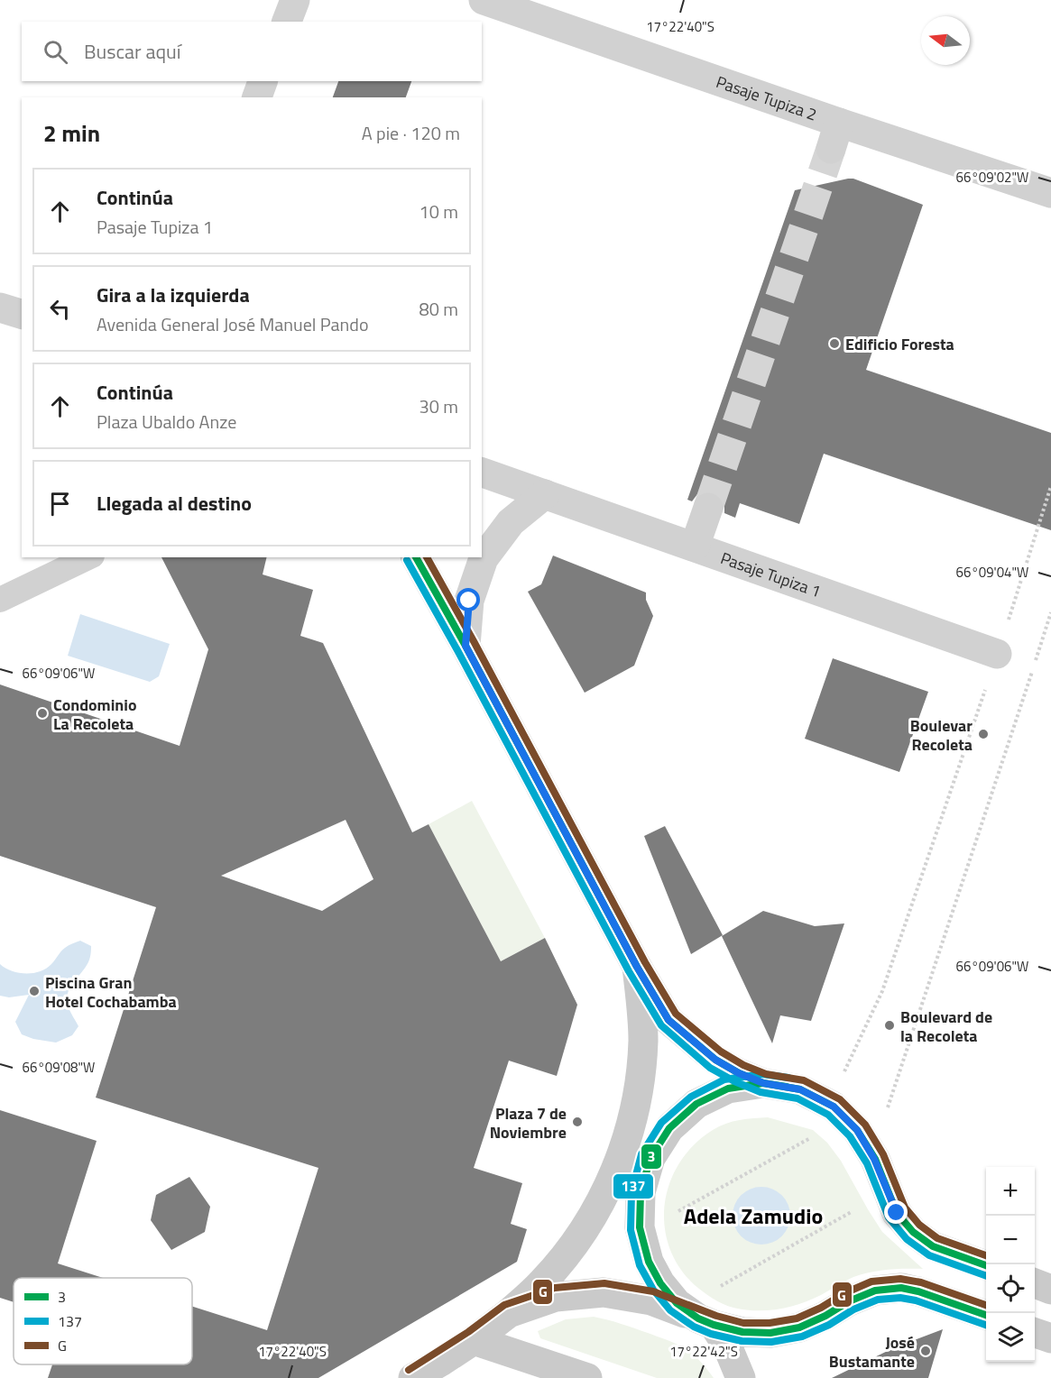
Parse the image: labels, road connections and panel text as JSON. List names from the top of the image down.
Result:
{
  "streets": {
    "street": ["Pasaje Tupiza 2", "Pasaje Tupiza 1"]
  },
  "districts": ["Adela Zamudio"],
  "places": [
    "Edificio Foresta",
    "Condominio La Recoleta",
    "Boulevar Recoleta",
    "Piscina Gran Hotel Cochabamba",
    "Boulevard de la Recoleta",
    "Plaza 7 de Noviembre",
    "José Bustamante"
  ],
  "lines": ["transit line 3", "transit line G", "transit line 137"],
  "legend": ["3", "137", "G"],
  "north": "left",
  "page": {
    "search": "Buscar aquí",
    "heading": ["2 min", "A pie · 120 m"],
    "list": [
      ["Continúa", "Pasaje Tupiza 1", "10 m"],
      ["Gira a la izquierda", "Avenida General José Manuel Pando", "80 m"],
      ["Continúa", "Plaza Ubaldo Anze", "30 m"],
      "Llegada al destino"
    ],
    "map_buttons": ["+", "−"]
  },
  "coordinates": [
    "17°22'40\"S",
    "66°09'02\"W",
    "66°09'04\"W",
    "66°09'06\"W",
    "66°09'08\"W",
    "17°22'42\"S"
  ]
}
